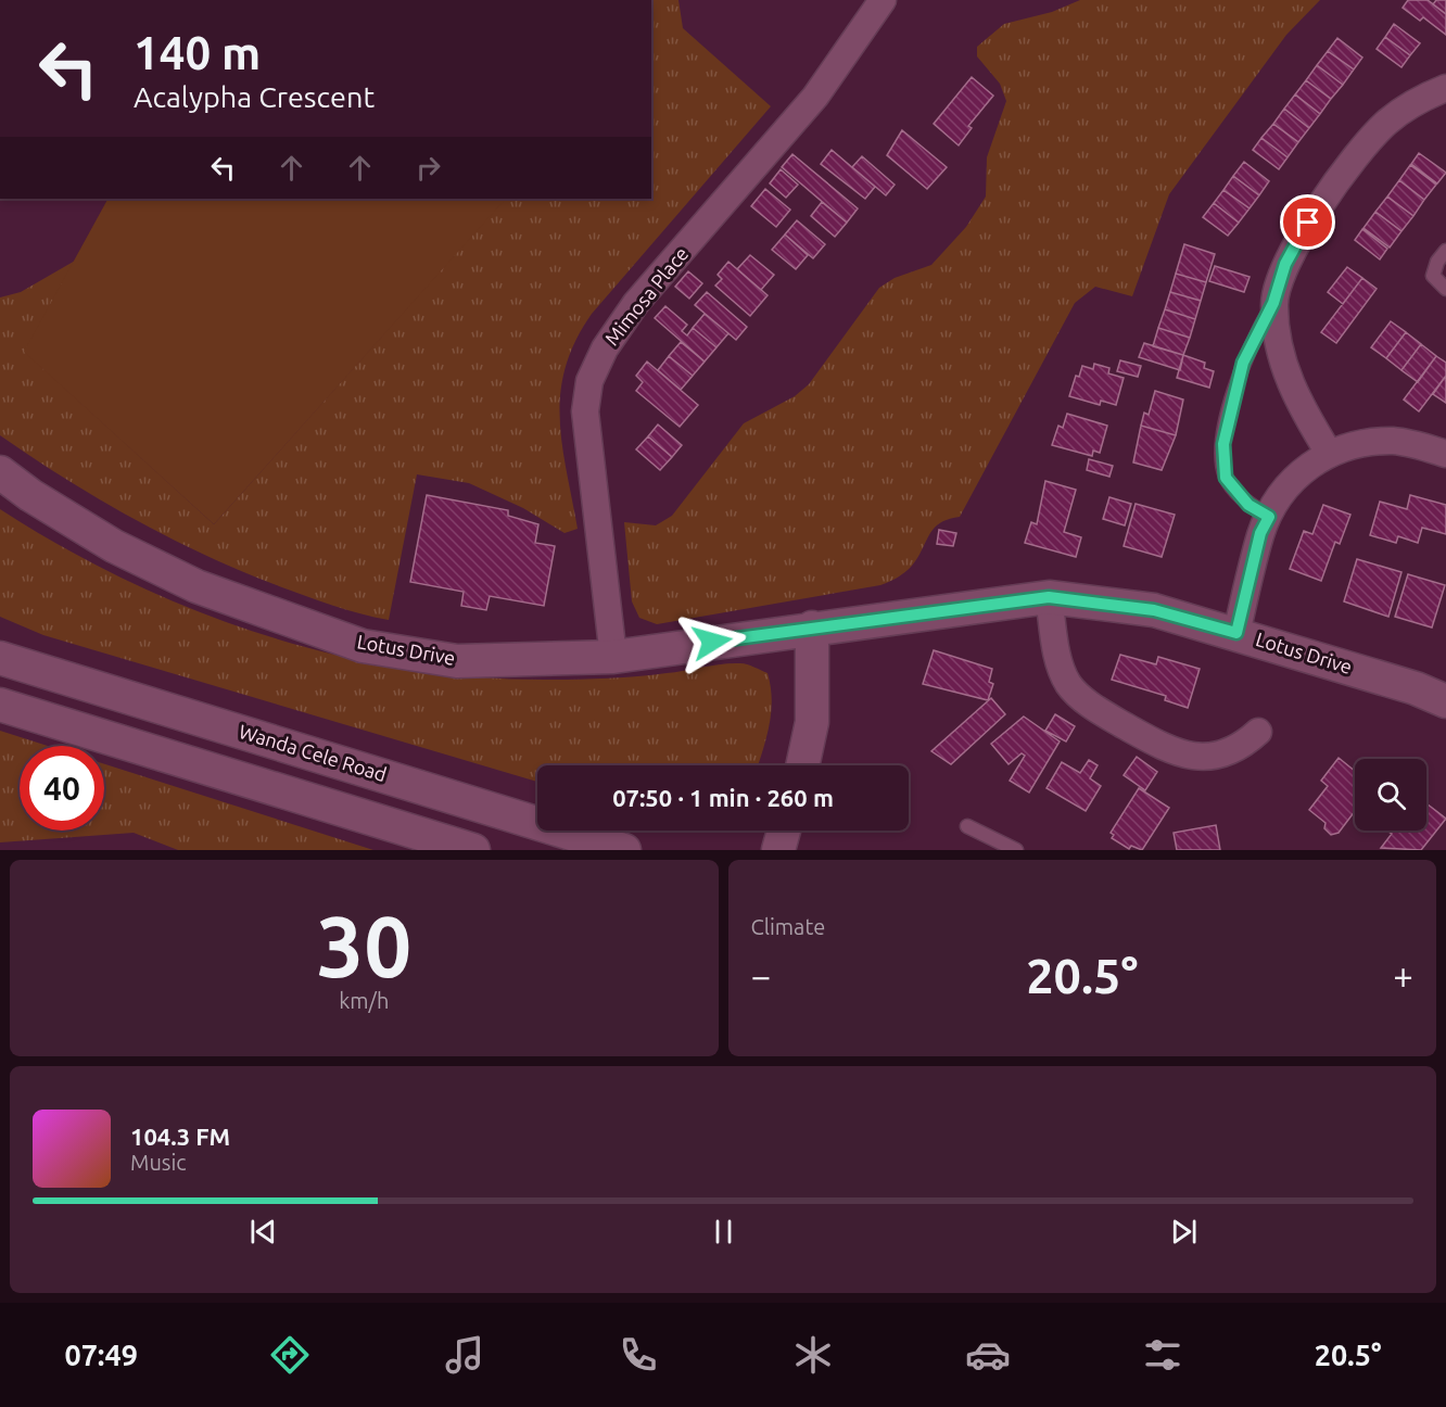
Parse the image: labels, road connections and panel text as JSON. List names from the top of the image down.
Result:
{
  "streets": {
    "street": ["Mimosa Place", "Lotus Drive", "Wanda Cele Road"]
  },
  "crossings": [
    ["Mimosa Place", "Lotus Drive"]
  ],
  "page": {
    "turn": ["140 m", "Acalypha Crescent"],
    "limit": "40",
    "trip": "07:50 · 1 min · 260 m",
    "tile": [
      ["30", "km/h"],
      "Climate"
    ],
    "heat": ["−", "20.5°", "+"],
    "song": ["104.3 FM", "Music"],
    "tabs": ["07:49", "20.5°"]
  }
}
